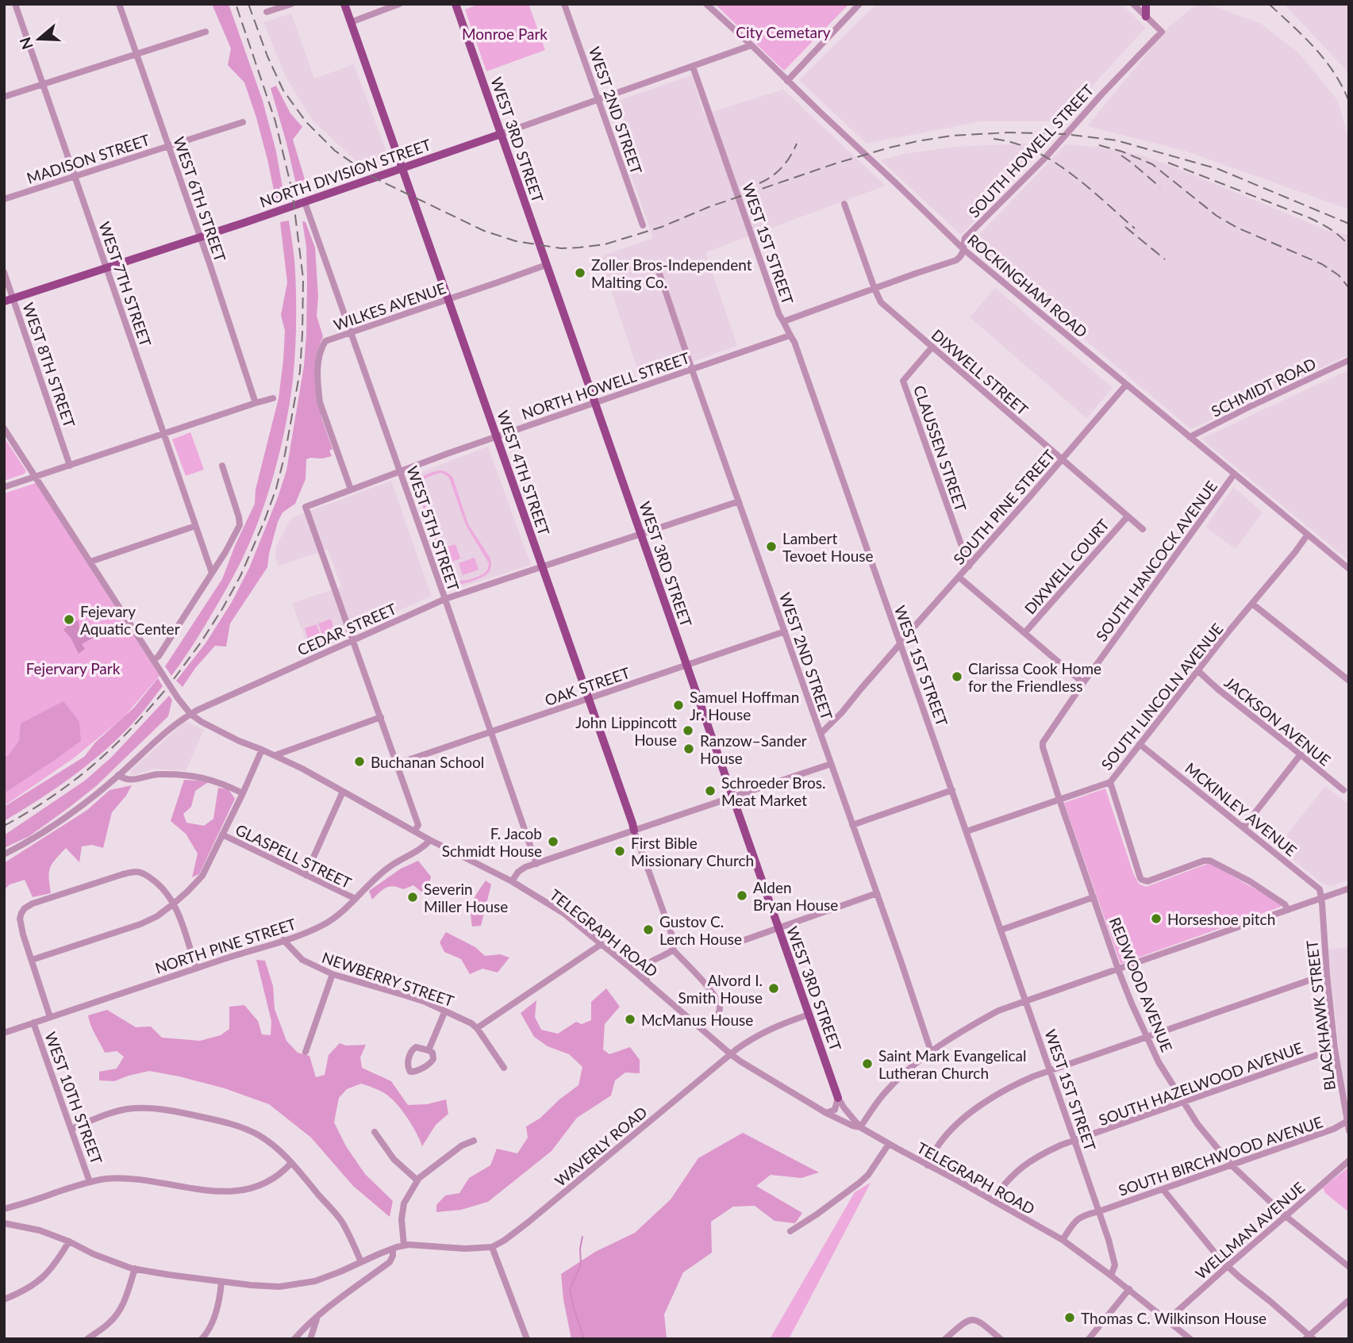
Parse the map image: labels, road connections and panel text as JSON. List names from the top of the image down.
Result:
{
  "streets": {
    "main road": ["WEST 3RD STREET", "NORTH DIVISION STREET", "WEST 4TH STREET"],
    "street": [
      "WEST 2ND STREET",
      "SOUTH HOWELL STREET",
      "MADISON STREET",
      "WEST 6TH STREET",
      "WEST 1ST STREET",
      "WEST 7TH STREET",
      "ROCKINGHAM ROAD",
      "WILKES AVENUE",
      "WEST 8TH STREET",
      "DIXWELL STREET",
      "NORTH HOWELL STREET",
      "SCHMIDT ROAD",
      "CLAUSSEN STREET",
      "SOUTH PINE STREET",
      "WEST 5TH STREET",
      "SOUTH HANCOCK AVENUE",
      "DIXWELL COURT",
      "CEDAR STREET",
      "OAK STREET",
      "SOUTH LINCOLN AVENUE",
      "JACKSON AVENUE",
      "MCKINLEY AVENUE",
      "GLASPELL STREET",
      "TELEGRAPH ROAD",
      "NORTH PINE STREET",
      "NEWBERRY STREET",
      "REDWOOD AVENUE",
      "BLACKHAWK STREET",
      "SOUTH HAZELWOOD AVENUE",
      "WEST 10TH STREET",
      "WAVERLY ROAD",
      "SOUTH BIRCHWOOD AVENUE",
      "WELLMAN AVENUE"
    ]
  },
  "crossings": [
    ["WEST 2ND STREET", "NORTH DIVISION STREET"],
    ["WEST 2ND STREET", "NORTH HOWELL STREET"],
    ["WEST 2ND STREET", "CEDAR STREET"],
    ["WEST 2ND STREET", "OAK STREET"],
    ["WEST 3RD STREET", "NORTH DIVISION STREET"],
    ["WEST 3RD STREET", "WILKES AVENUE"],
    ["WEST 3RD STREET", "NORTH HOWELL STREET"],
    ["WEST 3RD STREET", "CEDAR STREET"],
    ["WEST 3RD STREET", "OAK STREET"],
    ["WEST 3RD STREET", "TELEGRAPH ROAD"],
    ["WEST 3RD STREET", "WAVERLY ROAD"],
    ["SOUTH HOWELL STREET", "WEST 1ST STREET"],
    ["SOUTH HOWELL STREET", "ROCKINGHAM ROAD"],
    ["SOUTH HOWELL STREET", "DIXWELL STREET"],
    ["MADISON STREET", "WEST 6TH STREET"],
    ["MADISON STREET", "WEST 7TH STREET"],
    ["NORTH DIVISION STREET", "WEST 6TH STREET"],
    ["NORTH DIVISION STREET", "WEST 1ST STREET"],
    ["NORTH DIVISION STREET", "WEST 7TH STREET"],
    ["NORTH DIVISION STREET", "ROCKINGHAM ROAD"],
    ["NORTH DIVISION STREET", "WEST 8TH STREET"],
    ["NORTH DIVISION STREET", "WEST 4TH STREET"],
    ["NORTH DIVISION STREET", "WEST 5TH STREET"],
    ["WEST 1ST STREET", "NORTH HOWELL STREET"],
    ["WEST 1ST STREET", "SOUTH PINE STREET"],
    ["WEST 1ST STREET", "SOUTH LINCOLN AVENUE"],
    ["WEST 1ST STREET", "TELEGRAPH ROAD"],
    ["WEST 1ST STREET", "SOUTH HAZELWOOD AVENUE"],
    ["WEST 1ST STREET", "SOUTH BIRCHWOOD AVENUE"],
    ["ROCKINGHAM ROAD", "SCHMIDT ROAD"],
    ["ROCKINGHAM ROAD", "SOUTH PINE STREET"],
    ["ROCKINGHAM ROAD", "SOUTH HANCOCK AVENUE"],
    ["ROCKINGHAM ROAD", "SOUTH LINCOLN AVENUE"],
    ["WILKES AVENUE", "NORTH HOWELL STREET"],
    ["WILKES AVENUE", "WEST 4TH STREET"],
    ["WILKES AVENUE", "WEST 5TH STREET"],
    ["DIXWELL STREET", "CLAUSSEN STREET"],
    ["DIXWELL STREET", "SOUTH PINE STREET"],
    ["DIXWELL STREET", "DIXWELL COURT"],
    ["NORTH HOWELL STREET", "WEST 4TH STREET"],
    ["NORTH HOWELL STREET", "WEST 5TH STREET"],
    ["NORTH HOWELL STREET", "CEDAR STREET"],
    ["CLAUSSEN STREET", "SOUTH PINE STREET"],
    ["WEST 4TH STREET", "CEDAR STREET"],
    ["WEST 4TH STREET", "OAK STREET"],
    ["WEST 5TH STREET", "CEDAR STREET"],
    ["WEST 5TH STREET", "OAK STREET"],
    ["SOUTH HANCOCK AVENUE", "REDWOOD AVENUE"],
    ["CEDAR STREET", "TELEGRAPH ROAD"],
    ["SOUTH LINCOLN AVENUE", "JACKSON AVENUE"],
    ["SOUTH LINCOLN AVENUE", "MCKINLEY AVENUE"],
    ["SOUTH LINCOLN AVENUE", "REDWOOD AVENUE"],
    ["MCKINLEY AVENUE", "BLACKHAWK STREET"],
    ["GLASPELL STREET", "NORTH PINE STREET"],
    ["TELEGRAPH ROAD", "NORTH PINE STREET"],
    ["TELEGRAPH ROAD", "SOUTH HAZELWOOD AVENUE"],
    ["TELEGRAPH ROAD", "WAVERLY ROAD"],
    ["TELEGRAPH ROAD", "SOUTH BIRCHWOOD AVENUE"],
    ["TELEGRAPH ROAD", "WELLMAN AVENUE"],
    ["NORTH PINE STREET", "NEWBERRY STREET"],
    ["NORTH PINE STREET", "WEST 10TH STREET"],
    ["REDWOOD AVENUE", "SOUTH HAZELWOOD AVENUE"],
    ["REDWOOD AVENUE", "SOUTH BIRCHWOOD AVENUE"],
    ["REDWOOD AVENUE", "WELLMAN AVENUE"],
    ["BLACKHAWK STREET", "SOUTH HAZELWOOD AVENUE"],
    ["BLACKHAWK STREET", "SOUTH BIRCHWOOD AVENUE"]
  ],
  "parks": ["City Cemetary", "Monroe Park", "Fejervary Park"],
  "places": [
    "Zoller Bros-Independent Malting Co.",
    "Lambert Tevoet House",
    "Fejevary Aquatic Center",
    "Clarissa Cook Home for the Friendless",
    "Samuel Hoffman Jr. House",
    "John Lippincott House",
    "Ranzow–Sander House",
    "Buchanan School",
    "Schroeder Bros. Meat Market",
    "F. Jacob Schmidt House",
    "First Bible Missionary Church",
    "Alden Bryan House",
    "Severin Miller House",
    "Horseshoe pitch",
    "Gustov C. Lerch House",
    "Alvord I. Smith House",
    "McManus House",
    "Saint Mark Evangelical Lutheran Church",
    "Thomas C. Wilkinson House"
  ],
  "north": "left"
}
